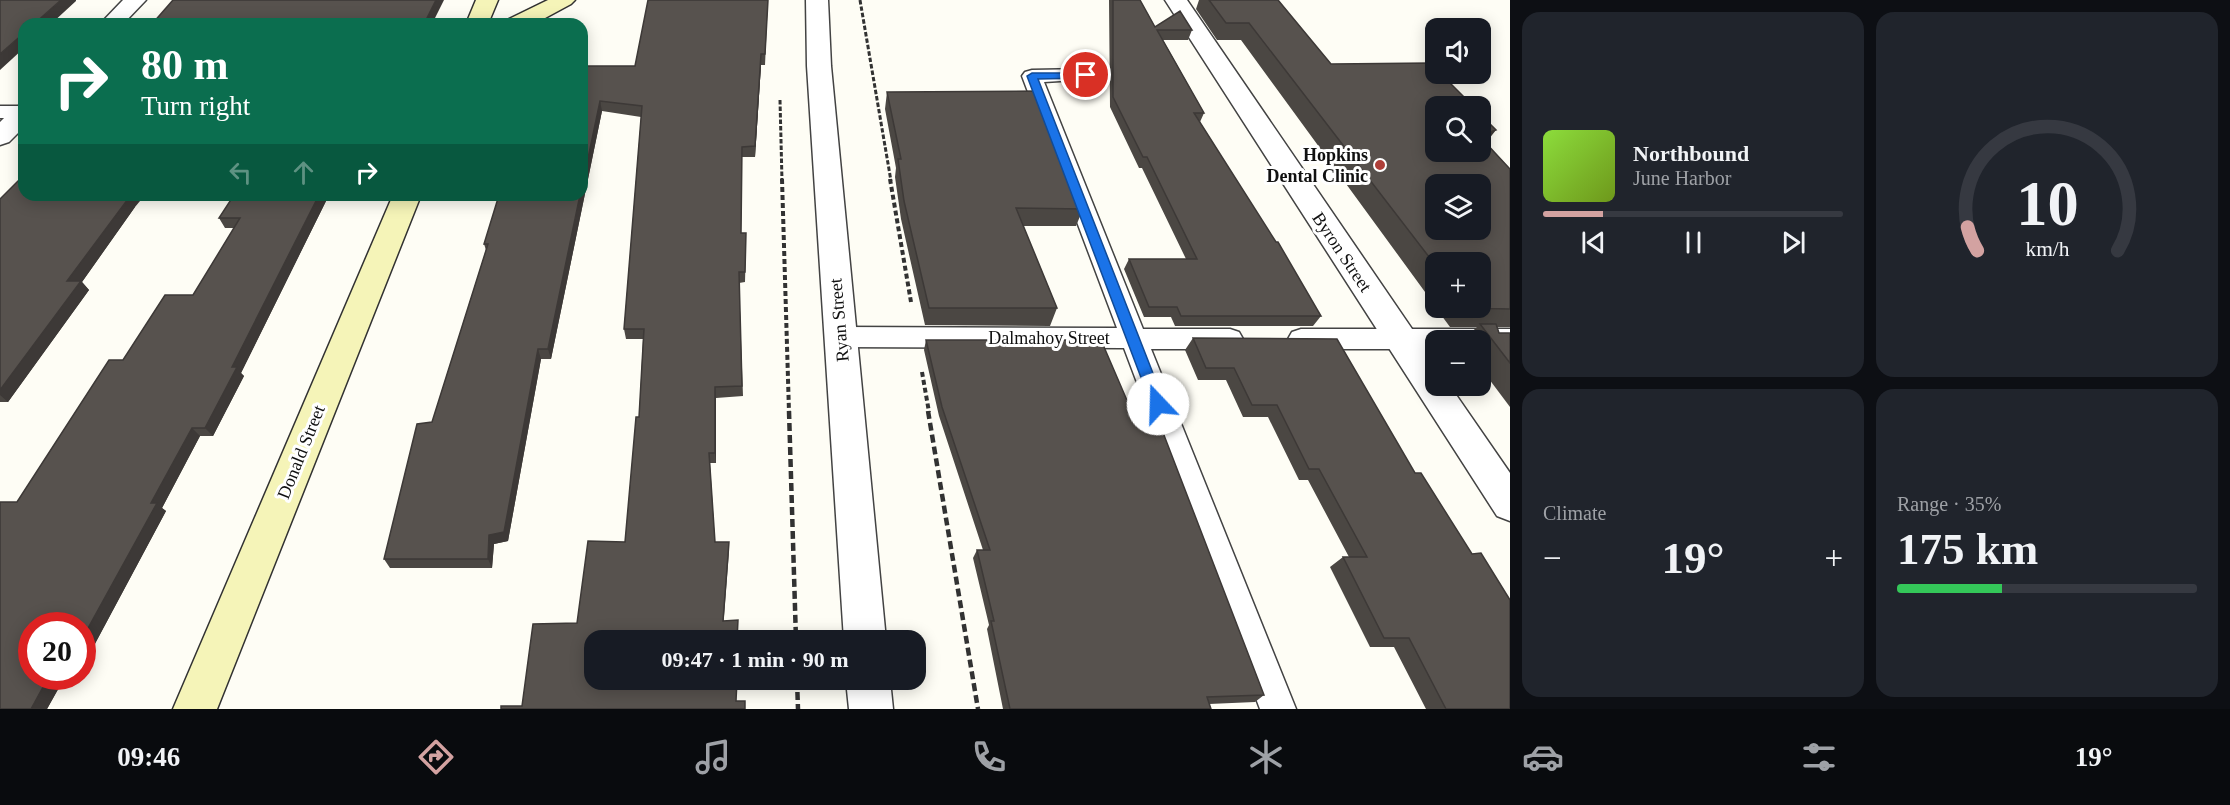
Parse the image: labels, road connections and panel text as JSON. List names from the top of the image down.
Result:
{
  "streets": {
    "street": ["Byron Street", "Ryan Street", "Donald Street"],
    "lane": ["Dalmahoy Street"]
  },
  "crossings": [
    ["Byron Street", "Dalmahoy Street"],
    ["Ryan Street", "Dalmahoy Street"]
  ],
  "places": ["Hopkins Dental Clinic"],
  "page": {
    "map_buttons": ["+", "−"],
    "turn": ["80 m", "Turn right"],
    "song": ["Northbound", "June Harbor"],
    "tile": [
      "Climate",
      ["Range · 35%", "175 km"]
    ],
    "heat": ["−", "19°", "+"],
    "limit": "20",
    "trip": "09:47 · 1 min · 90 m",
    "tabs": ["09:46", "19°"],
    "gauge": ["10", "km/h"]
  }
}
